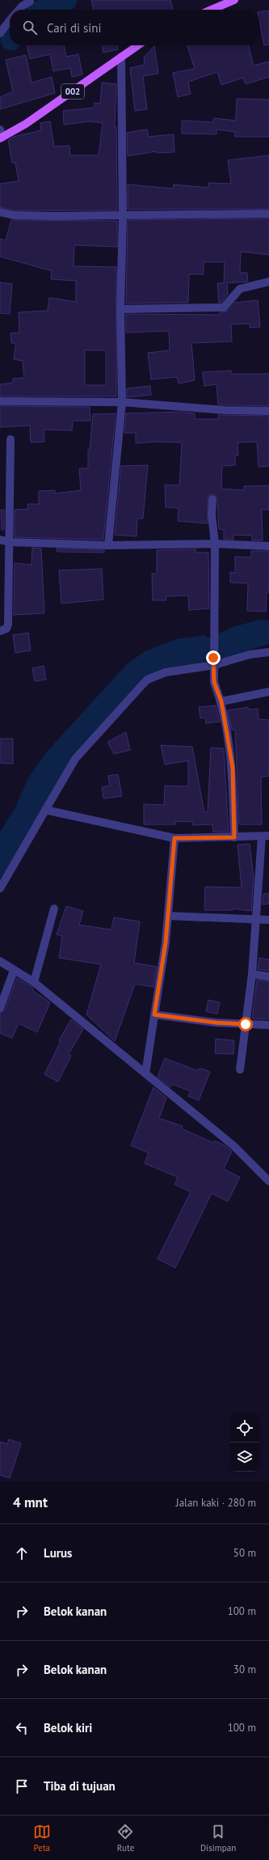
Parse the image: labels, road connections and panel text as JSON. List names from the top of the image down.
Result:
{
  "streets": {
    "main road": ["002"]
  },
  "page": {
    "search": "Cari di sini",
    "heading": ["4 mnt", "Jalan kaki · 280 m"],
    "list": [
      ["Lurus", "50 m"],
      ["Belok kanan", "100 m"],
      ["Belok kanan", "30 m"],
      ["Belok kiri", "100 m"],
      "Tiba di tujuan"
    ],
    "nav": ["Peta", "Rute", "Disimpan"]
  }
}
